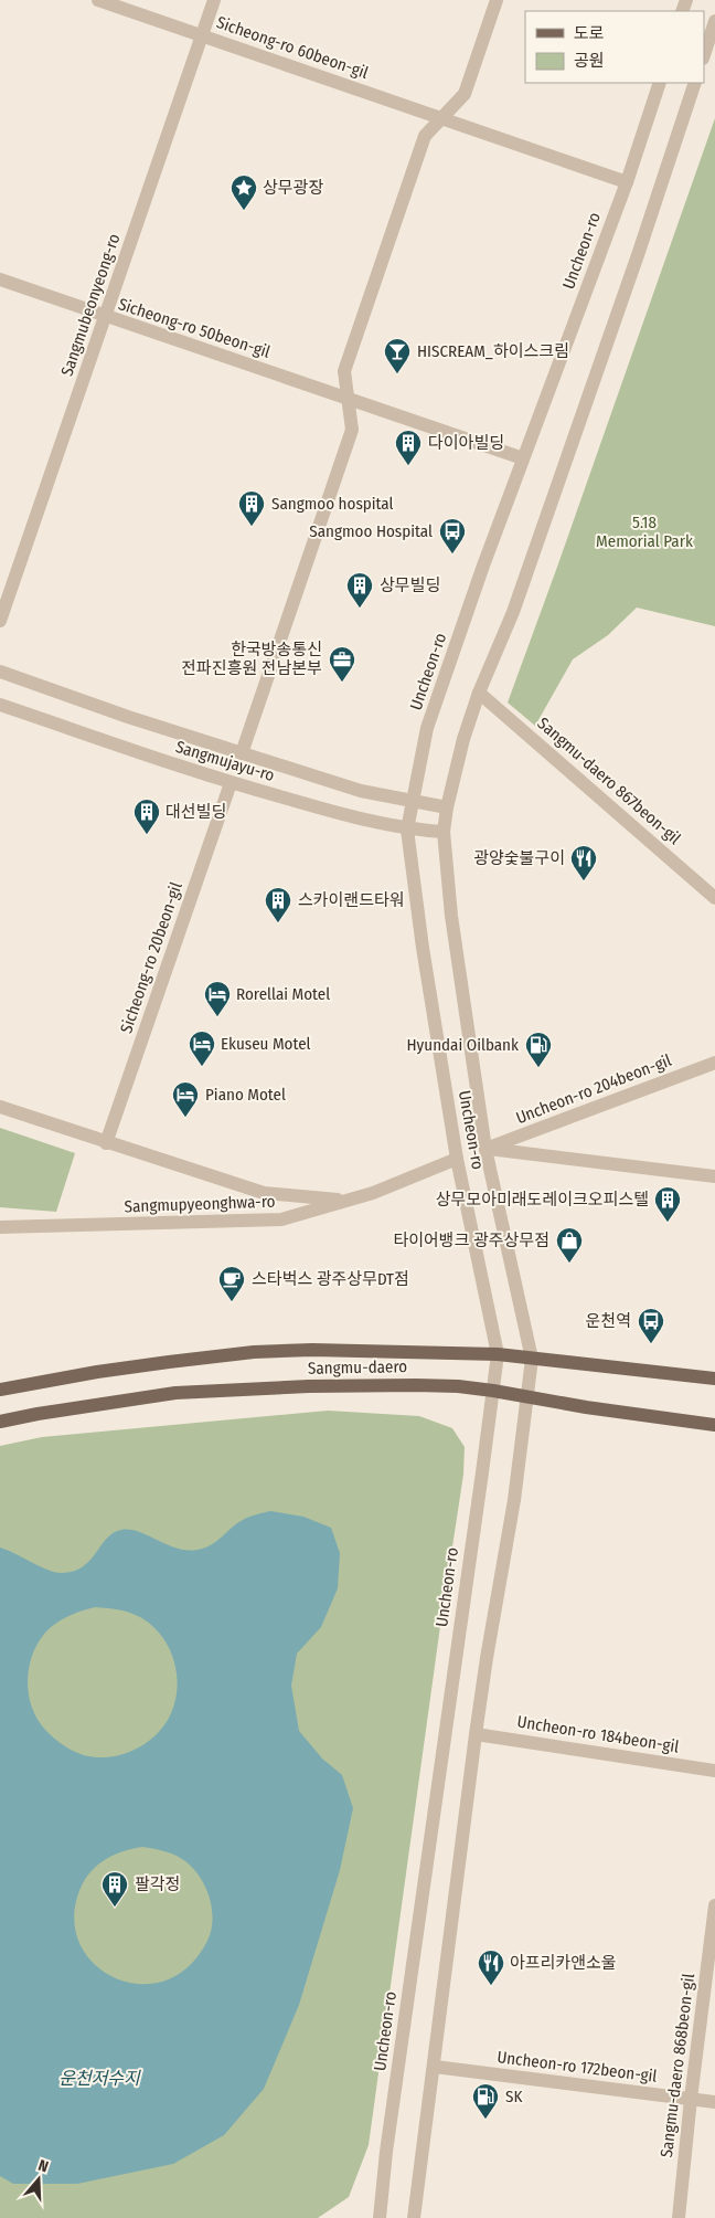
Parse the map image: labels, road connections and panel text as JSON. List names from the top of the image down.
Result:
{
  "streets": {
    "main road": ["Sangmu-daero"],
    "street": [
      "Sicheong-ro 60beon-gil",
      "Uncheon-ro",
      "Sangmubeonyeong-ro",
      "Sicheong-ro 50beon-gil",
      "Sangmujayu-ro",
      "Sangmu-daero 867beon-gil",
      "Sicheong-ro 20beon-gil",
      "Uncheon-ro 204beon-gil",
      "Sangmupyeonghwa-ro",
      "Uncheon-ro 184beon-gil",
      "Sangmu-daero 868beon-gil",
      "Uncheon-ro 172beon-gil"
    ]
  },
  "crossings": [
    ["Sicheong-ro 60beon-gil", "Uncheon-ro"],
    ["Sicheong-ro 60beon-gil", "Sangmubeonyeong-ro"],
    ["Uncheon-ro", "Sicheong-ro 50beon-gil"],
    ["Uncheon-ro", "Sangmujayu-ro"],
    ["Uncheon-ro", "Sangmu-daero 867beon-gil"],
    ["Uncheon-ro", "Uncheon-ro 204beon-gil"],
    ["Uncheon-ro", "Sangmupyeonghwa-ro"],
    ["Uncheon-ro", "Sangmu-daero"],
    ["Uncheon-ro", "Uncheon-ro 184beon-gil"],
    ["Uncheon-ro", "Uncheon-ro 172beon-gil"],
    ["Sangmubeonyeong-ro", "Sicheong-ro 50beon-gil"],
    ["Sicheong-ro 50beon-gil", "Sangmujayu-ro"],
    ["Sangmujayu-ro", "Sicheong-ro 20beon-gil"],
    ["Sangmu-daero 868beon-gil", "Uncheon-ro 172beon-gil"]
  ],
  "water": ["운천저수지"],
  "parks": ["5.18 Memorial Park"],
  "places": {
    "place": ["상무광장"],
    "bar": ["HISCREAM_하이스크림"],
    "building": [
      "다이아빌딩",
      "Sangmoo hospital",
      "상무빌딩",
      "대선빌딩",
      "스카이랜드타워",
      "상무모아미래도레이크오피스텔",
      "팔각정"
    ],
    "bus stop": ["Sangmoo Hospital", "운천역"],
    "office": ["한국방송통신 전파진흥원 전남본부"],
    "restaurant": ["광양숯불구이", "아프리카앤소울"],
    "hotel": ["Rorellai Motel", "Ekuseu Motel", "Piano Motel"],
    "fuel station": ["Hyundai Oilbank", "SK"],
    "shop": ["타이어뱅크 광주상무점"],
    "cafe": ["스타벅스 광주상무DT점"]
  },
  "legend": ["도로", "공원"],
  "north": "top"
}
